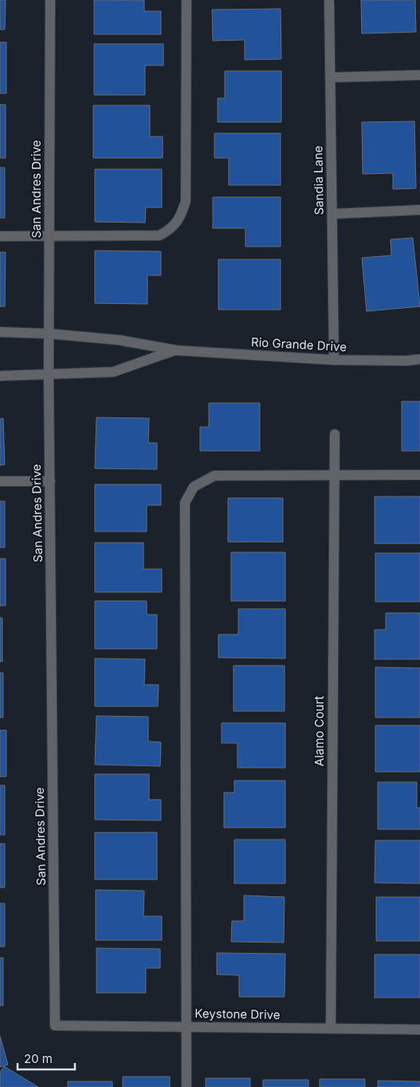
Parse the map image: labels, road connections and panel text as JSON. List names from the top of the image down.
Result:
{
  "streets": {
    "street": [
      "Sandia Lane",
      "San Andres Drive",
      "Rio Grande Drive",
      "Alamo Court",
      "Keystone Drive"
    ]
  },
  "crossings": [
    ["Sandia Lane", "Rio Grande Drive"],
    ["San Andres Drive", "Rio Grande Drive"],
    ["San Andres Drive", "Keystone Drive"],
    ["Alamo Court", "Keystone Drive"]
  ],
  "scale_bar": "20 m"
}
